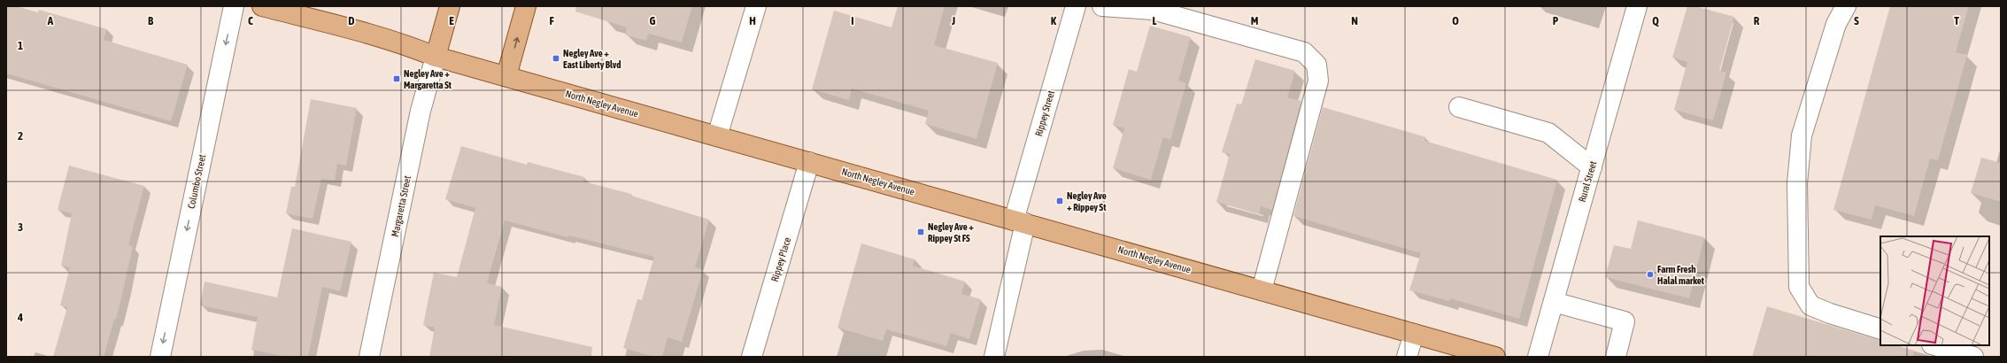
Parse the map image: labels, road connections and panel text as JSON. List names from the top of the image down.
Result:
{
  "streets": {
    "main road": ["North Negley Avenue"],
    "street": [
      "Rippey Street",
      "Columbo Street",
      "Rural Street",
      "Margaretta Street",
      "Rippey Place"
    ]
  },
  "crossings": [
    ["North Negley Avenue", "Rippey Street"],
    ["North Negley Avenue", "Margaretta Street"],
    ["North Negley Avenue", "Rippey Place"]
  ],
  "one_way": ["Columbo Street"],
  "places": {
    "transit": [
      "Negley Ave + East Liberty Blvd",
      "Negley Ave + Margaretta St",
      "Negley Ave + Rippey St",
      "Negley Ave + Rippey St FS"
    ],
    "other": ["Farm Fresh Halal market"]
  },
  "grid": {
    "columns": [
      "A",
      "B",
      "C",
      "D",
      "E",
      "F",
      "G",
      "H",
      "I",
      "J",
      "K",
      "L",
      "M",
      "N",
      "O",
      "P",
      "Q",
      "R",
      "S",
      "T"
    ],
    "rows": [
      "1",
      "2",
      "3",
      "4"
    ]
  }
}
